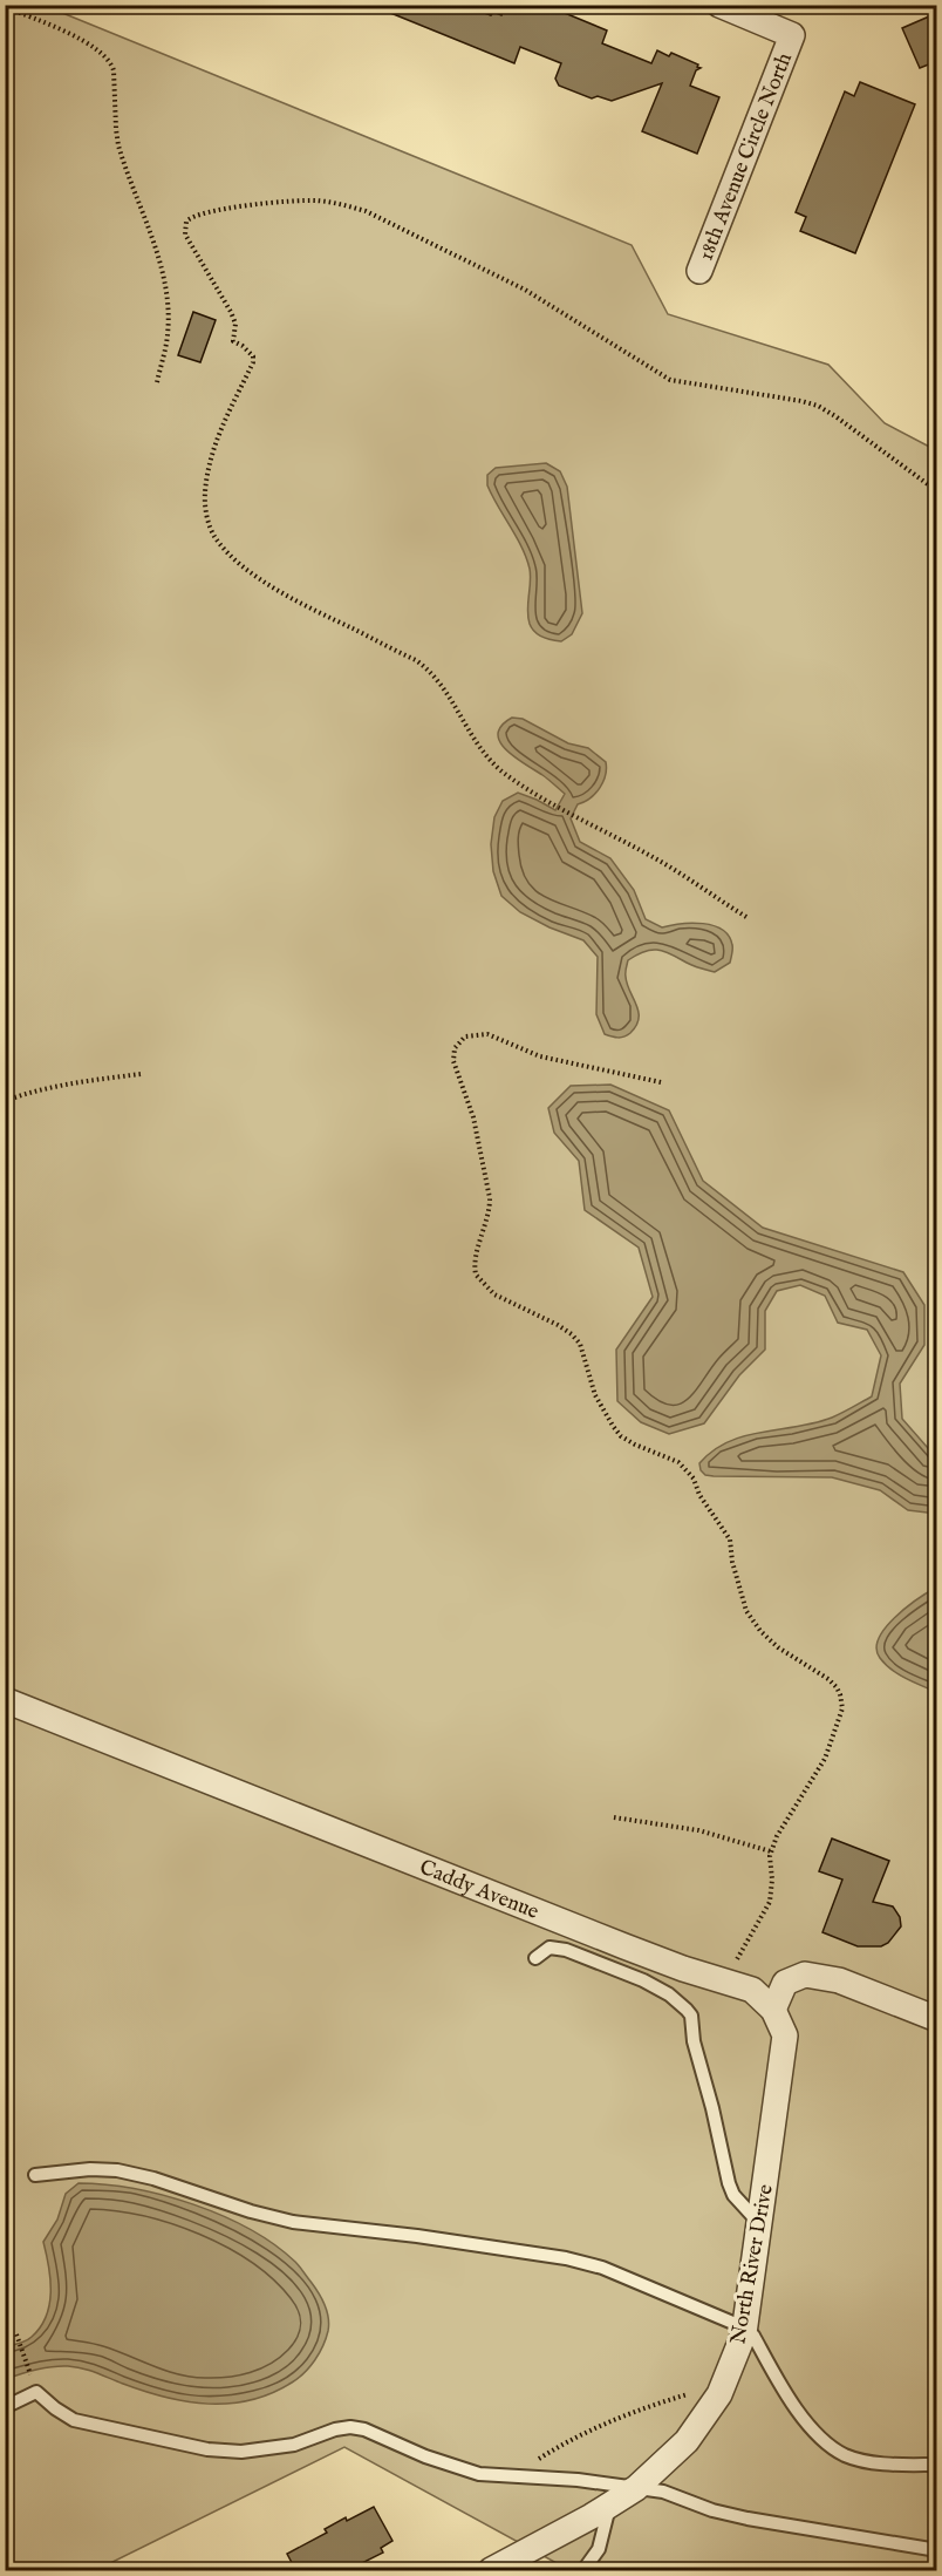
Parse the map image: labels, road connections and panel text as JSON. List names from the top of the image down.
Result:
{
  "streets": {
    "street": ["18th Avenue Circle North", "Caddy Avenue", "North River Drive"]
  },
  "crossings": [
    ["Caddy Avenue", "North River Drive"]
  ]
}
